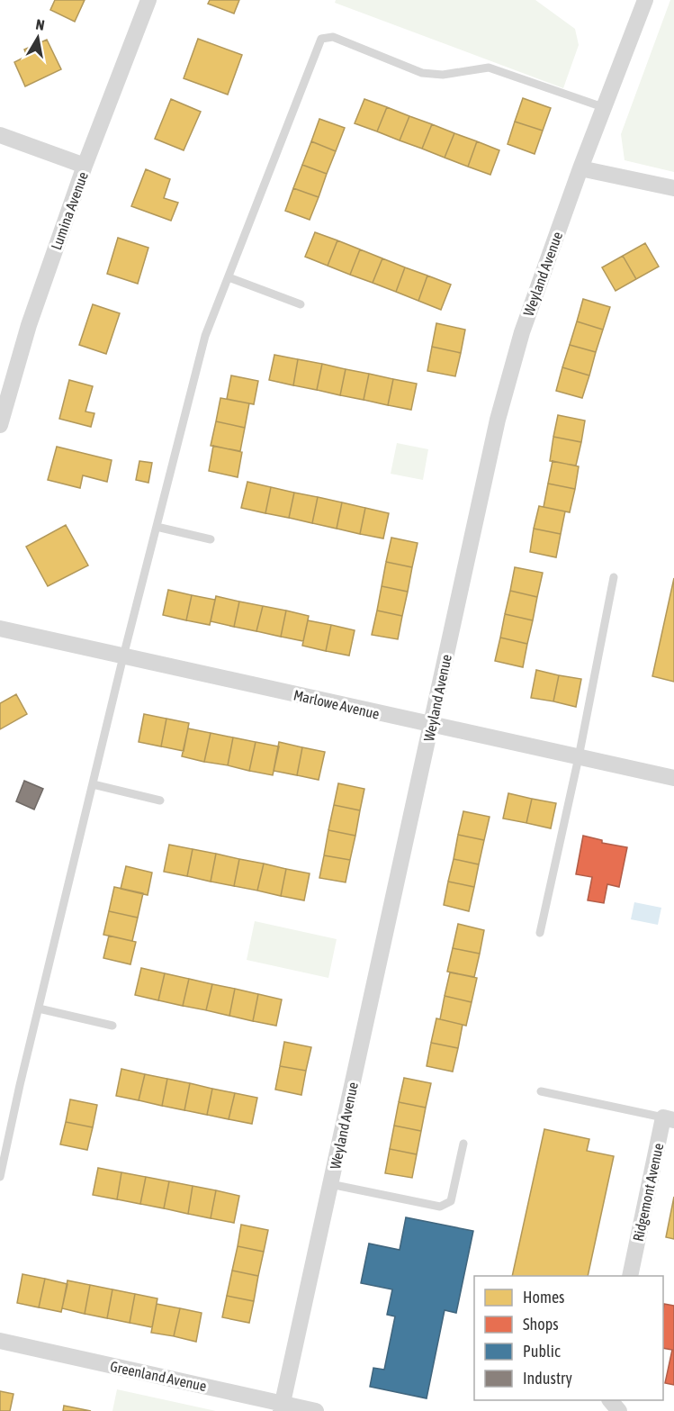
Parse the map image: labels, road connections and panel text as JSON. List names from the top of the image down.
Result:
{
  "streets": {
    "street": [
      "Lumina Avenue",
      "Weyland Avenue",
      "Marlowe Avenue",
      "Ridgemont Avenue",
      "Greenland Avenue"
    ]
  },
  "crossings": [
    ["Weyland Avenue", "Marlowe Avenue"],
    ["Weyland Avenue", "Greenland Avenue"]
  ],
  "legend": [
    "Homes",
    "Shops",
    "Public",
    "Industry"
  ],
  "north": "top"
}
